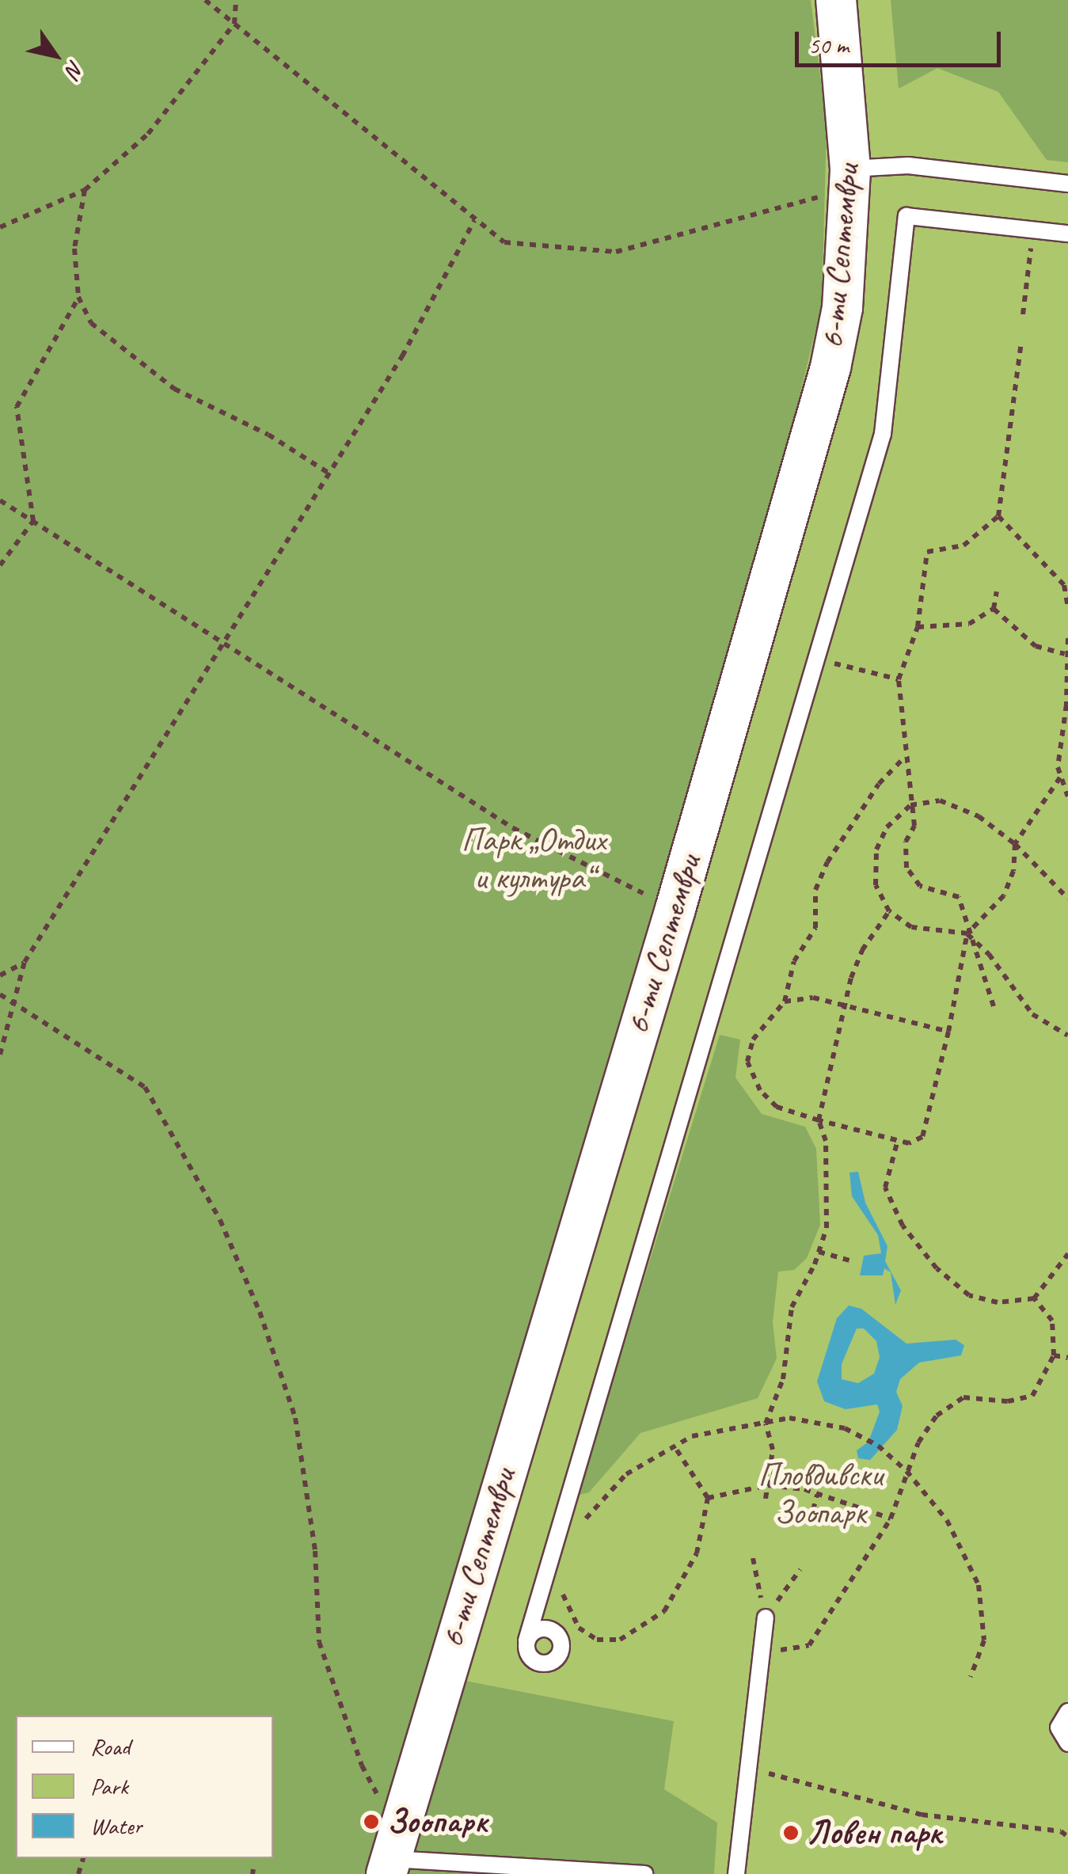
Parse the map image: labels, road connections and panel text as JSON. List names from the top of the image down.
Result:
{
  "streets": {
    "street": ["6-ти Септември"]
  },
  "parks": ["Парк „Отдих и култура“", "Пловдивски Зоопарк"],
  "places": ["Зоопарк", "Ловен парк"],
  "legend": ["Road", "Park", "Water"],
  "scale_bar": "50 m",
  "north": "bottom right"
}
